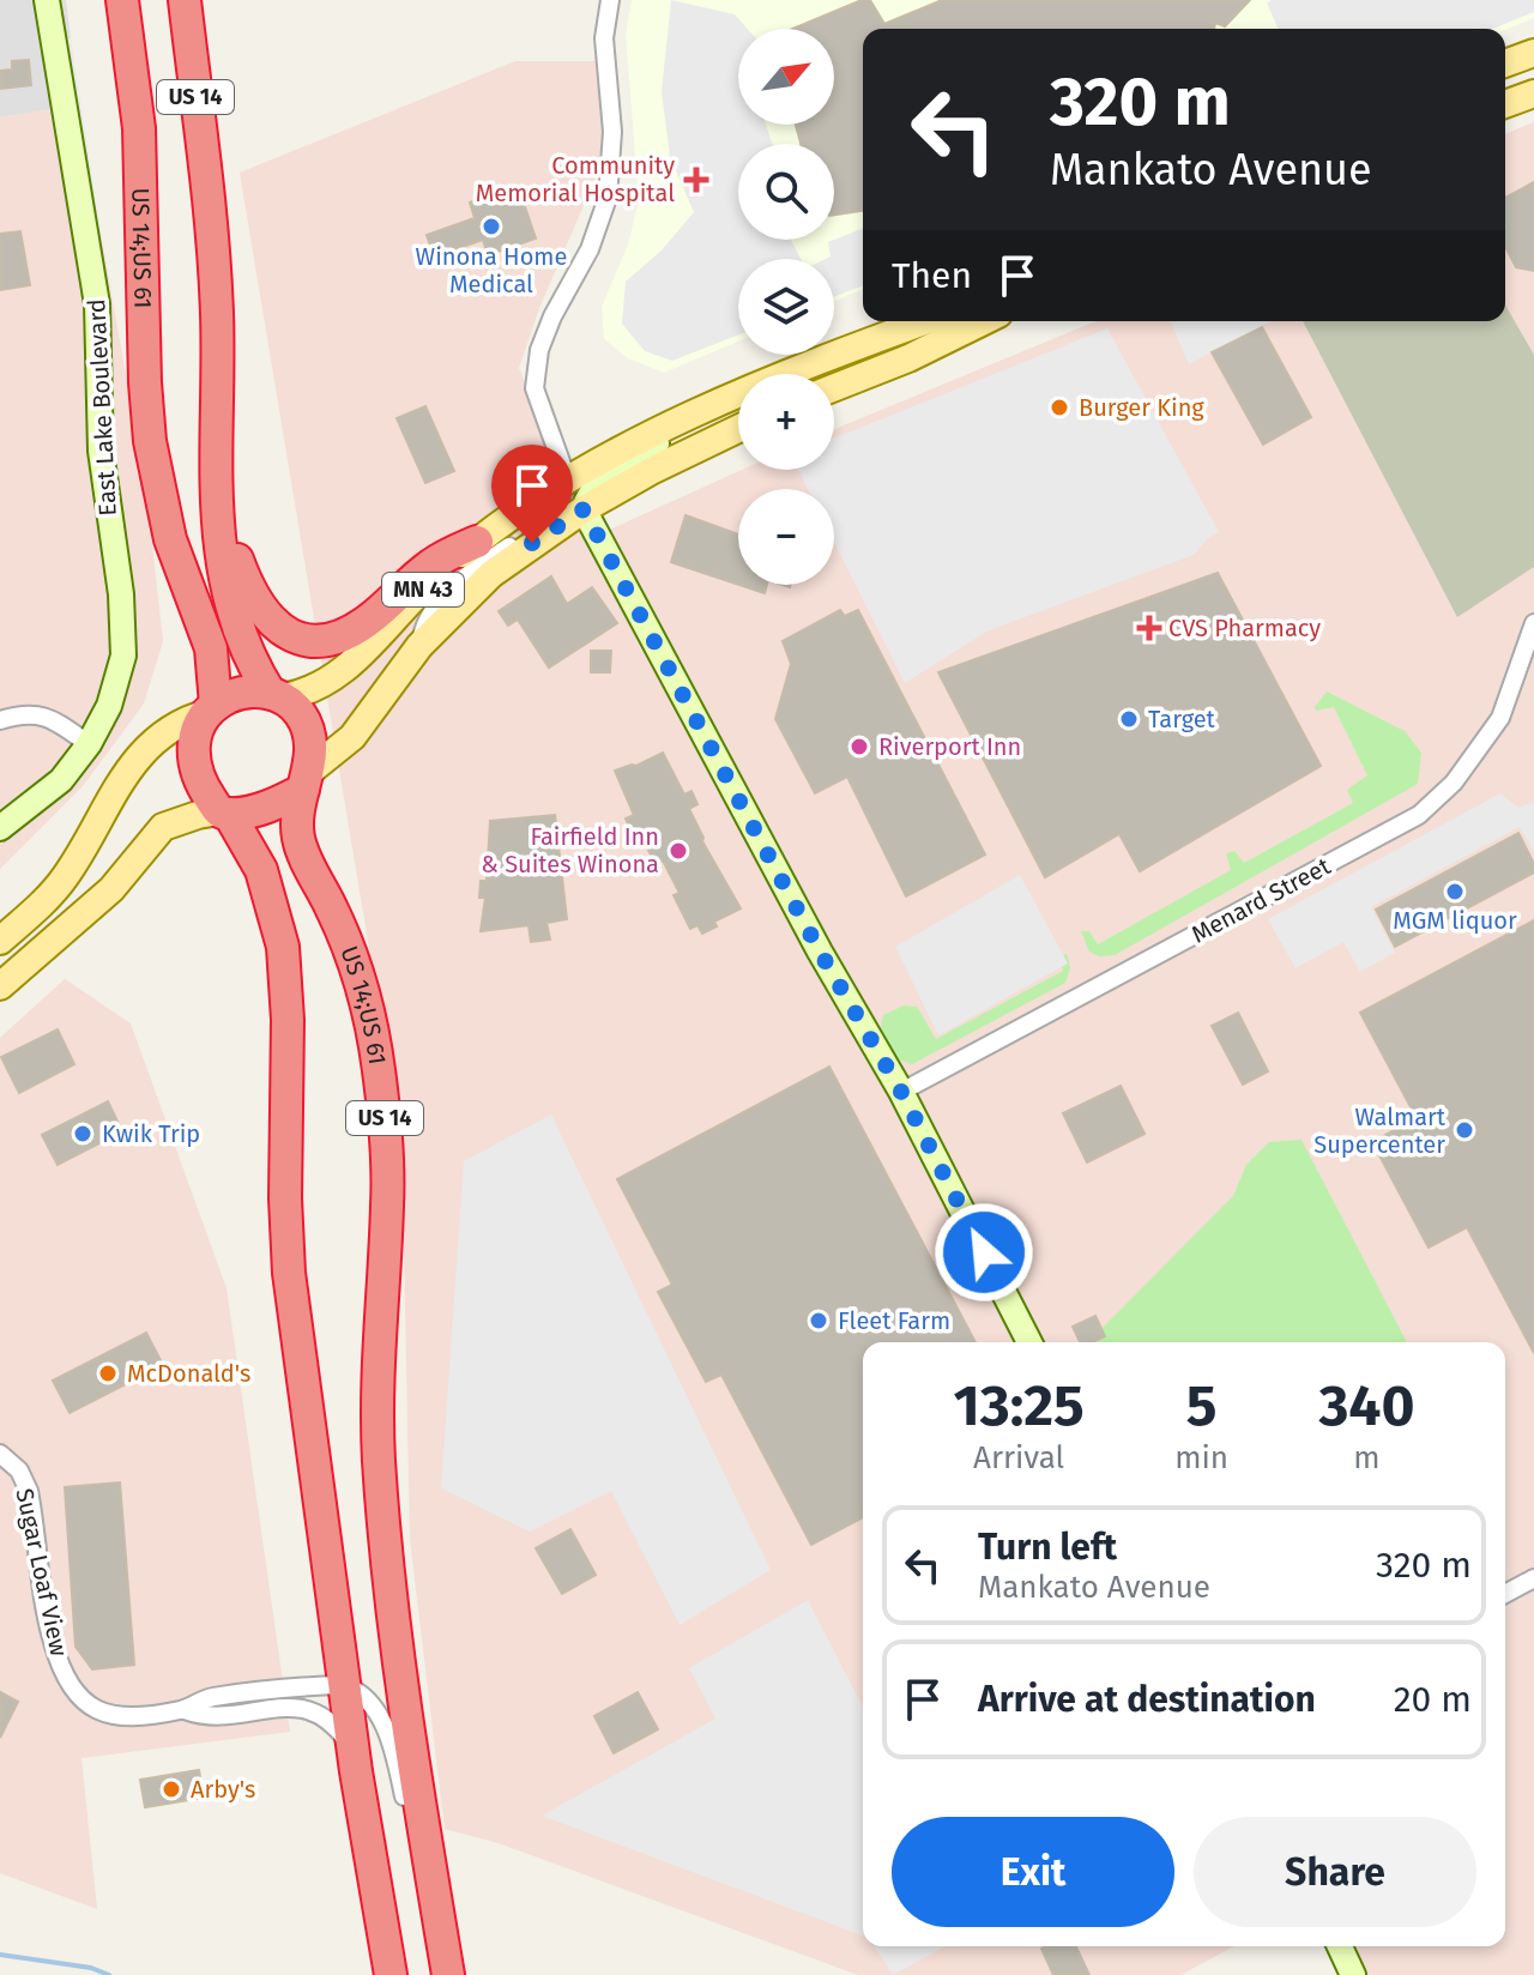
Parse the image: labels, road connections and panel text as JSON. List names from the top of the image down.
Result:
{
  "streets": {
    "highway": ["US 14", "US 14;US 61"],
    "main road": ["MN 43"],
    "street": ["East Lake Boulevard", "Menard Street", "Sugar Loaf View"]
  },
  "crossings": [
    ["US 14", "US 14;US 61"],
    ["US 14", "Sugar Loaf View"],
    ["US 14;US 61", "MN 43"],
    ["US 14;US 61", "Sugar Loaf View"]
  ],
  "places": {
    "health": ["Community Memorial Hospital", "CVS Pharmacy"],
    "other": [
      "Winona Home Medical",
      "Burger King",
      "Target",
      "Riverport Inn",
      "Fairfield Inn & Suites Winona",
      "MGM liquor",
      "Walmart Supercenter",
      "Kwik Trip",
      "Fleet Farm",
      "McDonald's",
      "Arby's"
    ]
  },
  "north": "top right",
  "page": {
    "map_buttons": ["+", "−"],
    "turn": ["320 m", "Mankato Avenue"],
    "then": "Then",
    "eta": [
      "13:25",
      "Arrival",
      "5",
      "min",
      "340",
      "m"
    ],
    "list": [
      {
        "name": "Turn left",
        "note": "Mankato Avenue",
        "value": "320 m"
      },
      {
        "name": "Arrive at destination",
        "value": "20 m"
      }
    ],
    "buttons": ["Exit", "Share"]
  }
}
